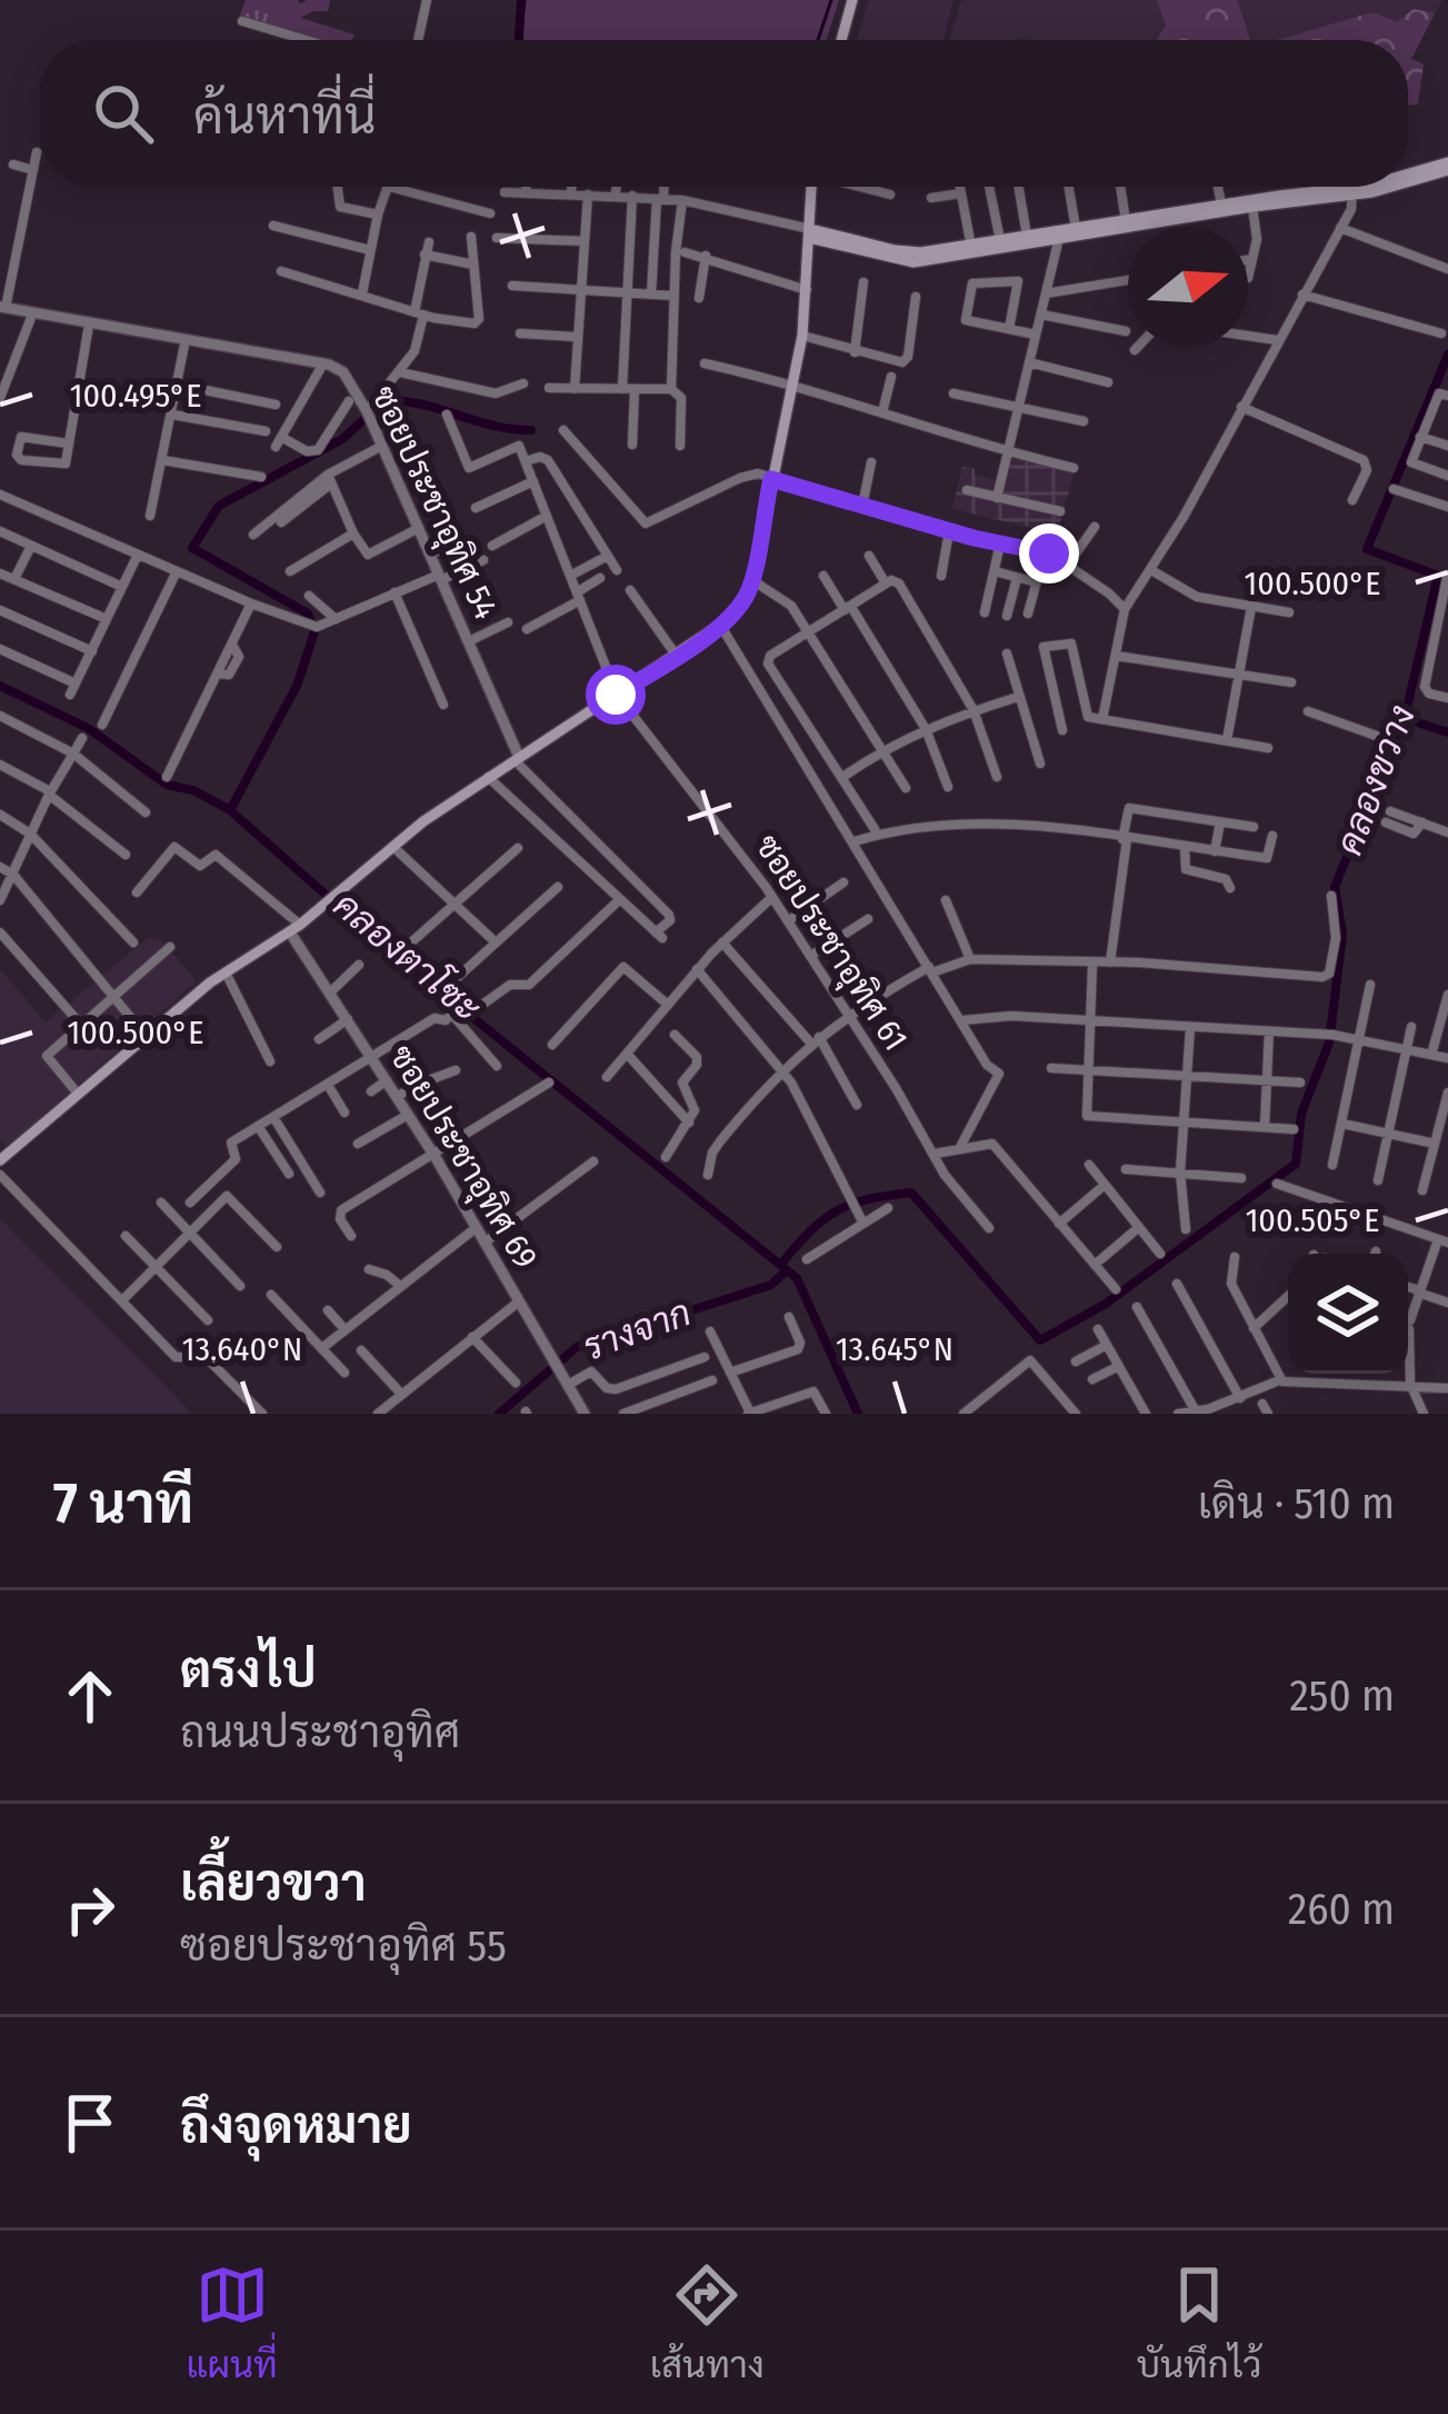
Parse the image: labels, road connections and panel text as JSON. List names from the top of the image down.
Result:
{
  "streets": {
    "street": ["ซอยประชาอุทิศ 54", "ซอยประชาอุทิศ 61", "ซอยประชาอุทิศ 69"]
  },
  "water": ["คลองขวาง", "คลองตาโซะ", "รางจาก"],
  "north": "right",
  "page": {
    "search": "ค้นหาที่นี่",
    "heading": ["7 นาที", "เดิน · 510 m"],
    "list": [
      ["ตรงไป", "ถนนประชาอุทิศ", "250 m"],
      ["เลี้ยวขวา", "ซอยประชาอุทิศ 55", "260 m"],
      "ถึงจุดหมาย"
    ],
    "nav": ["แผนที่", "เส้นทาง", "บันทึกไว้"]
  },
  "coordinates": [
    "100.495°E",
    "100.500°E",
    "100.505°E",
    "13.640°N",
    "13.645°N"
  ]
}
